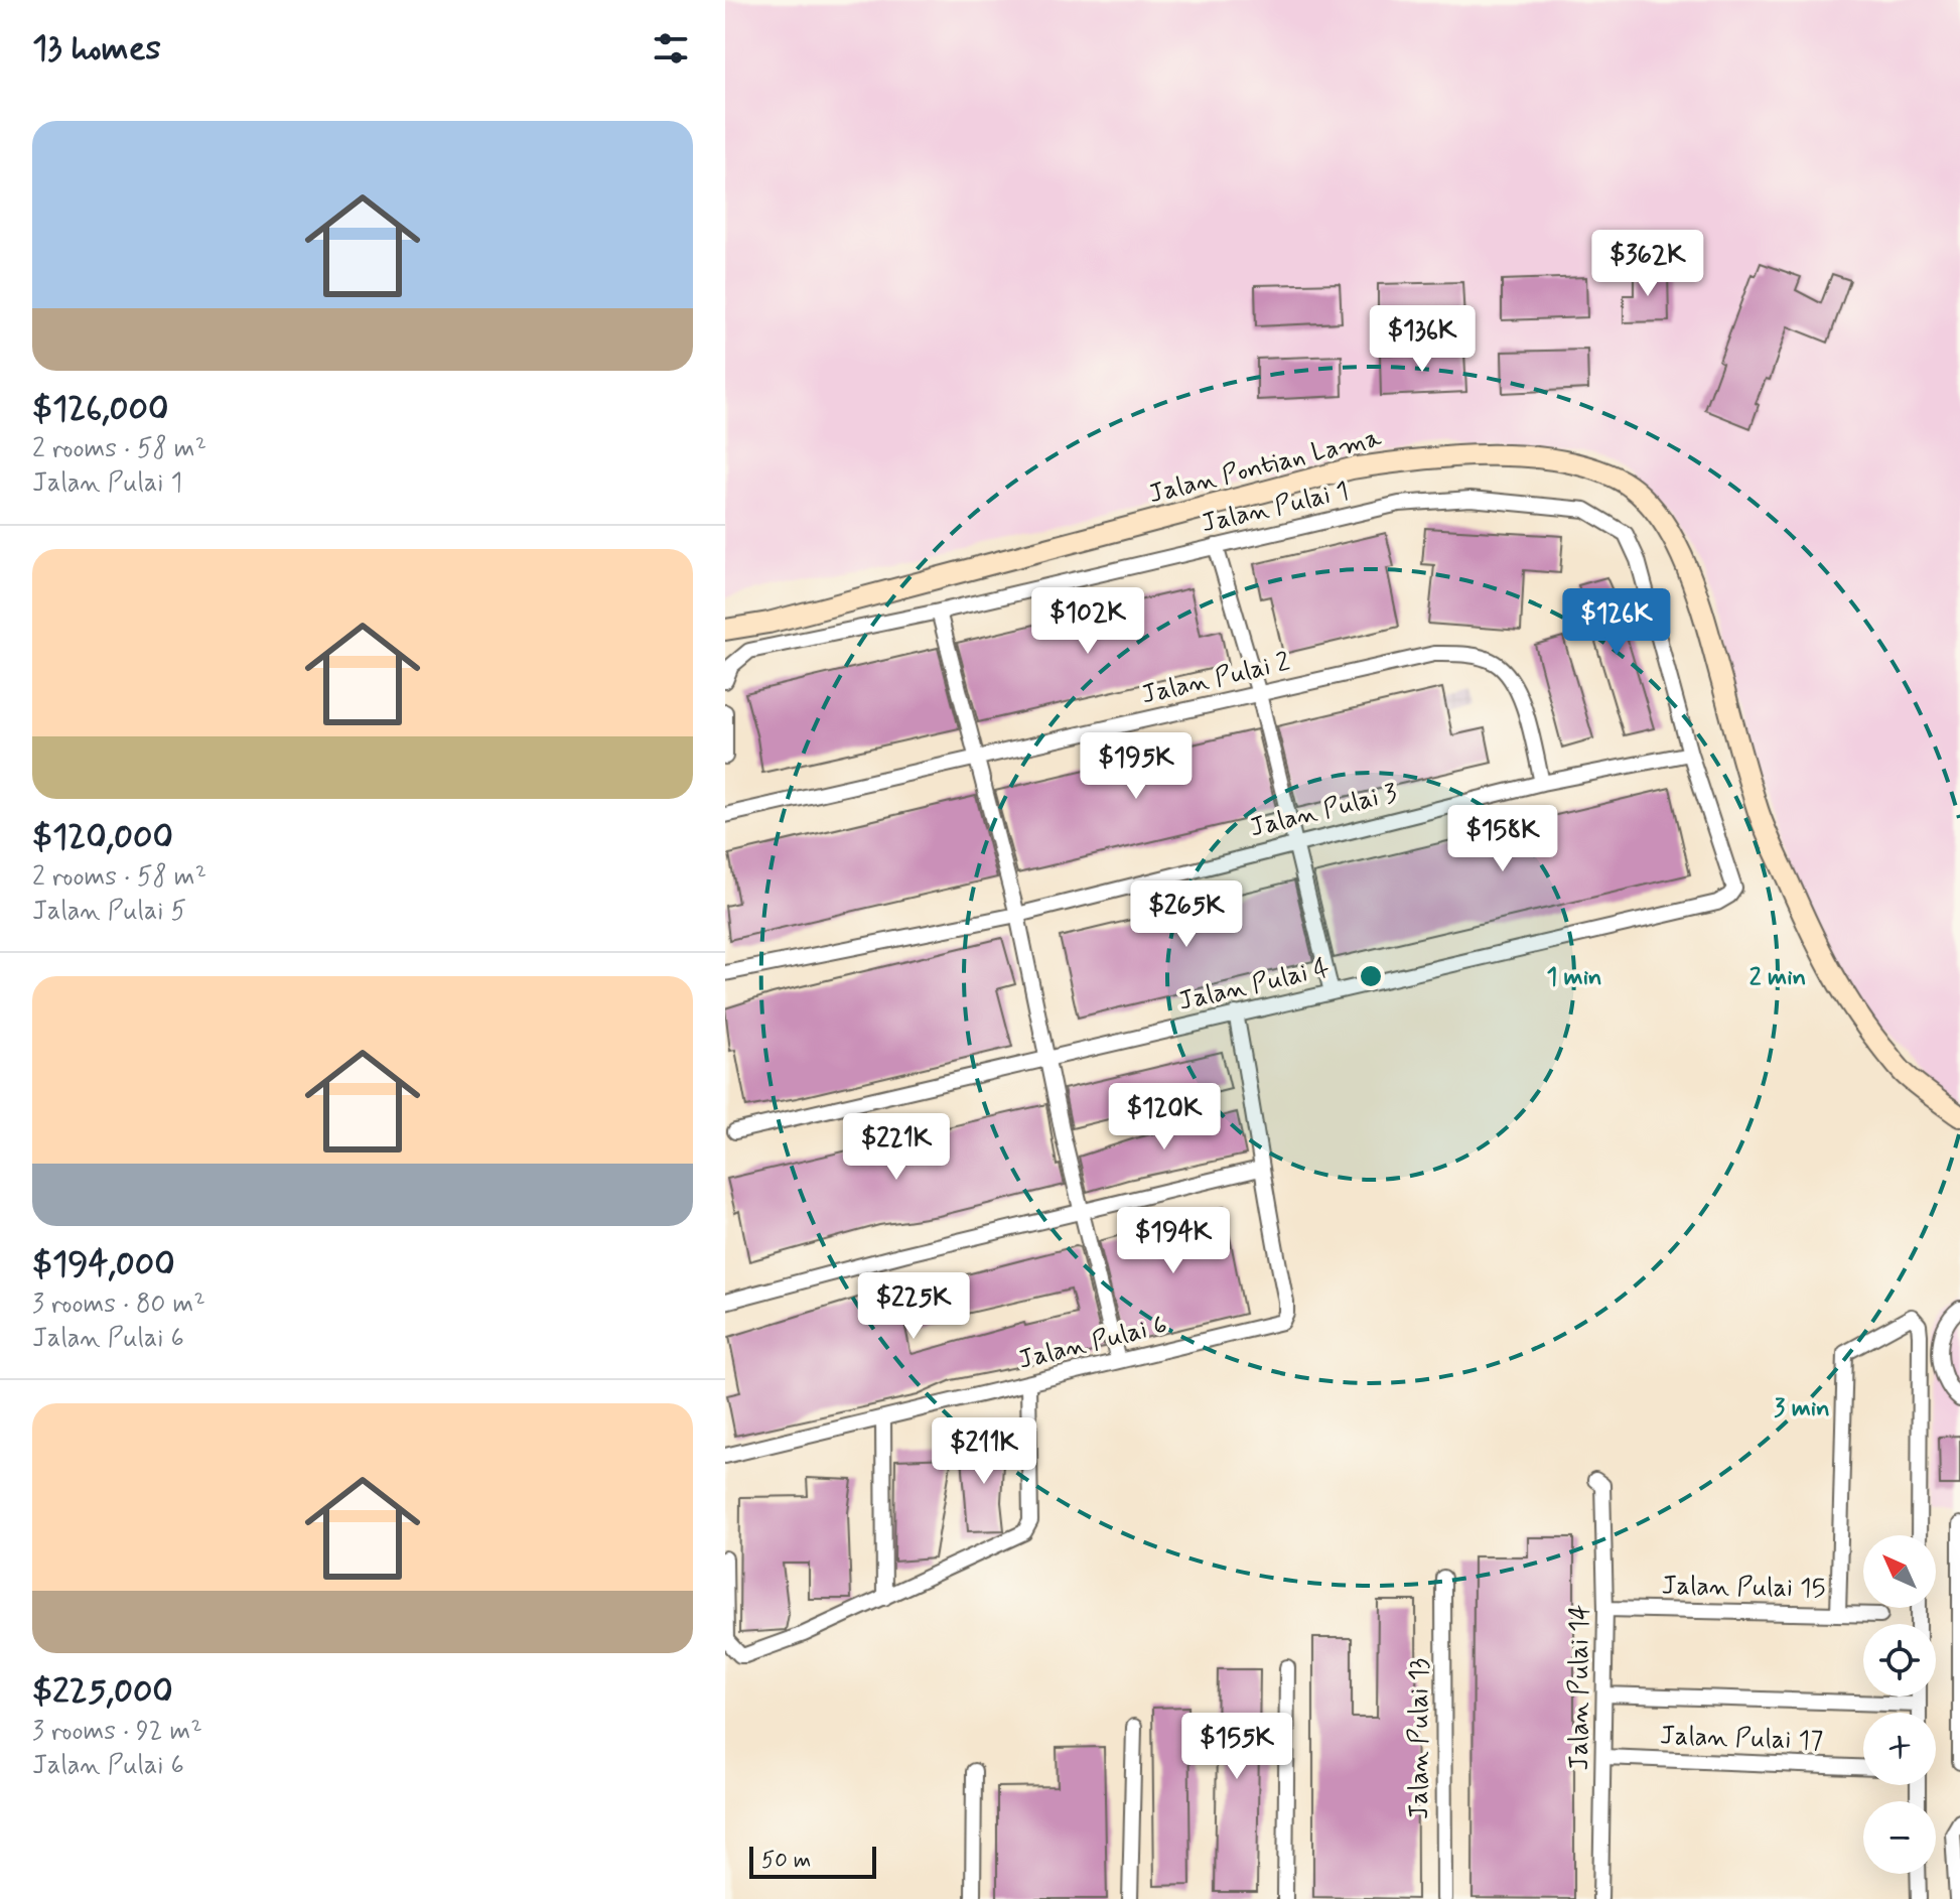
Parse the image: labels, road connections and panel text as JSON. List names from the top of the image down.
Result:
{
  "streets": {
    "street": [
      "Jalan Pontian Lama",
      "Jalan Pulai 1",
      "Jalan Pulai 2",
      "Jalan Pulai 3",
      "Jalan Pulai 4",
      "Jalan Pulai 6",
      "Jalan Pulai 15",
      "Jalan Pulai 14",
      "Jalan Pulai 13",
      "Jalan Pulai 17"
    ]
  },
  "crossings": [
    ["Jalan Pulai 1", "Jalan Pulai 3"],
    ["Jalan Pulai 1", "Jalan Pulai 4"],
    ["Jalan Pulai 2", "Jalan Pulai 3"],
    ["Jalan Pulai 3", "Jalan Pulai 4"],
    ["Jalan Pulai 15", "Jalan Pulai 14"],
    ["Jalan Pulai 14", "Jalan Pulai 17"]
  ],
  "scale_bar": "50 m",
  "north": "top left",
  "page": {
    "heading": "13 homes",
    "list": [
      {
        "name": "$126,000",
        "note": "2 rooms · 58 m² · Jalan Pulai 1"
      },
      {
        "name": "$120,000",
        "note": "2 rooms · 58 m² · Jalan Pulai 5"
      },
      {
        "name": "$194,000",
        "note": "3 rooms · 80 m² · Jalan Pulai 6"
      },
      {
        "name": "$225,000",
        "note": "3 rooms · 92 m² · Jalan Pulai 6"
      }
    ],
    "price": [
      "$362K",
      "$136K",
      "$102K",
      "$126K",
      "$195K",
      "$158K",
      "$265K",
      "$120K",
      "$221K",
      "$194K",
      "$225K",
      "$211K",
      "$155K"
    ],
    "map_buttons": ["+", "−"],
    "scale": "50 m"
  },
  "rings": ["1 min", "2 min", "3 min"]
}
